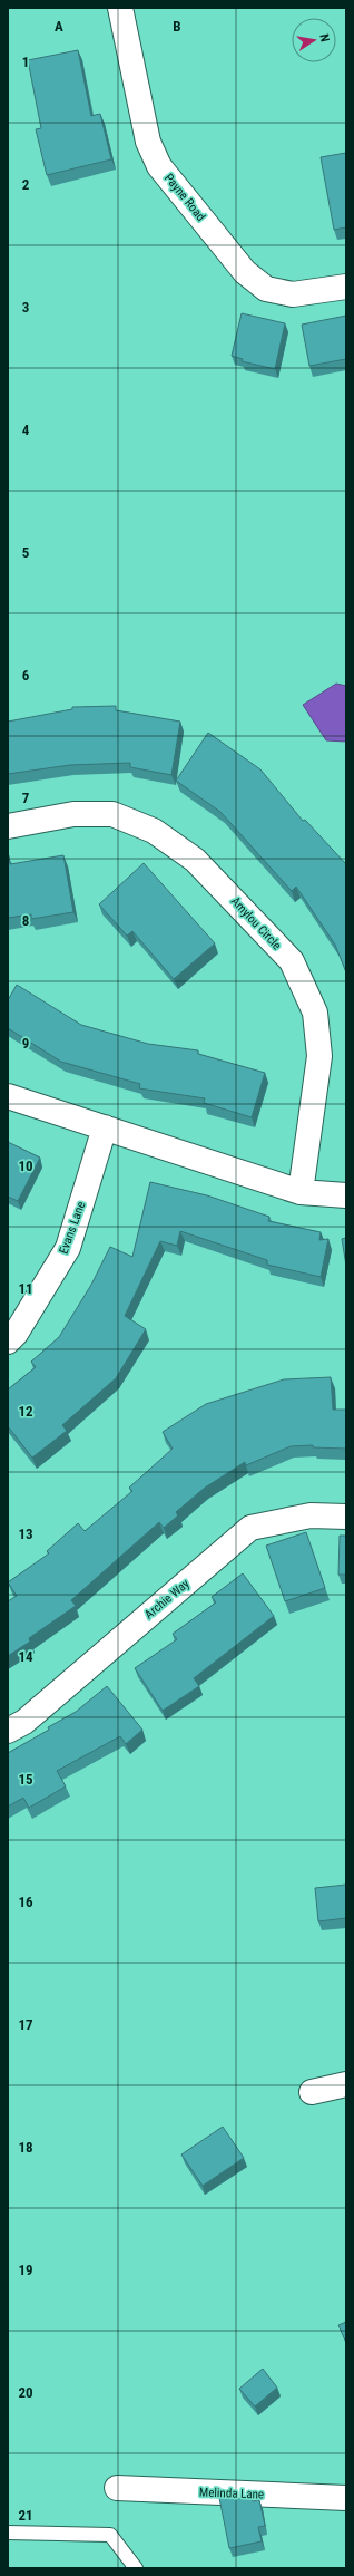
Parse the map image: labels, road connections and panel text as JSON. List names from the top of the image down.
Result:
{
  "streets": {
    "street": [
      "Payne Road",
      "Amylou Circle",
      "Evans Lane",
      "Archie Way",
      "Melinda Lane"
    ]
  },
  "north": "right",
  "grid": {
    "columns": ["A", "B"],
    "rows": [
      "1",
      "2",
      "3",
      "4",
      "5",
      "6",
      "7",
      "8",
      "9",
      "10",
      "11",
      "12",
      "13",
      "14",
      "15",
      "16",
      "17",
      "18",
      "19",
      "20",
      "21"
    ]
  }
}
